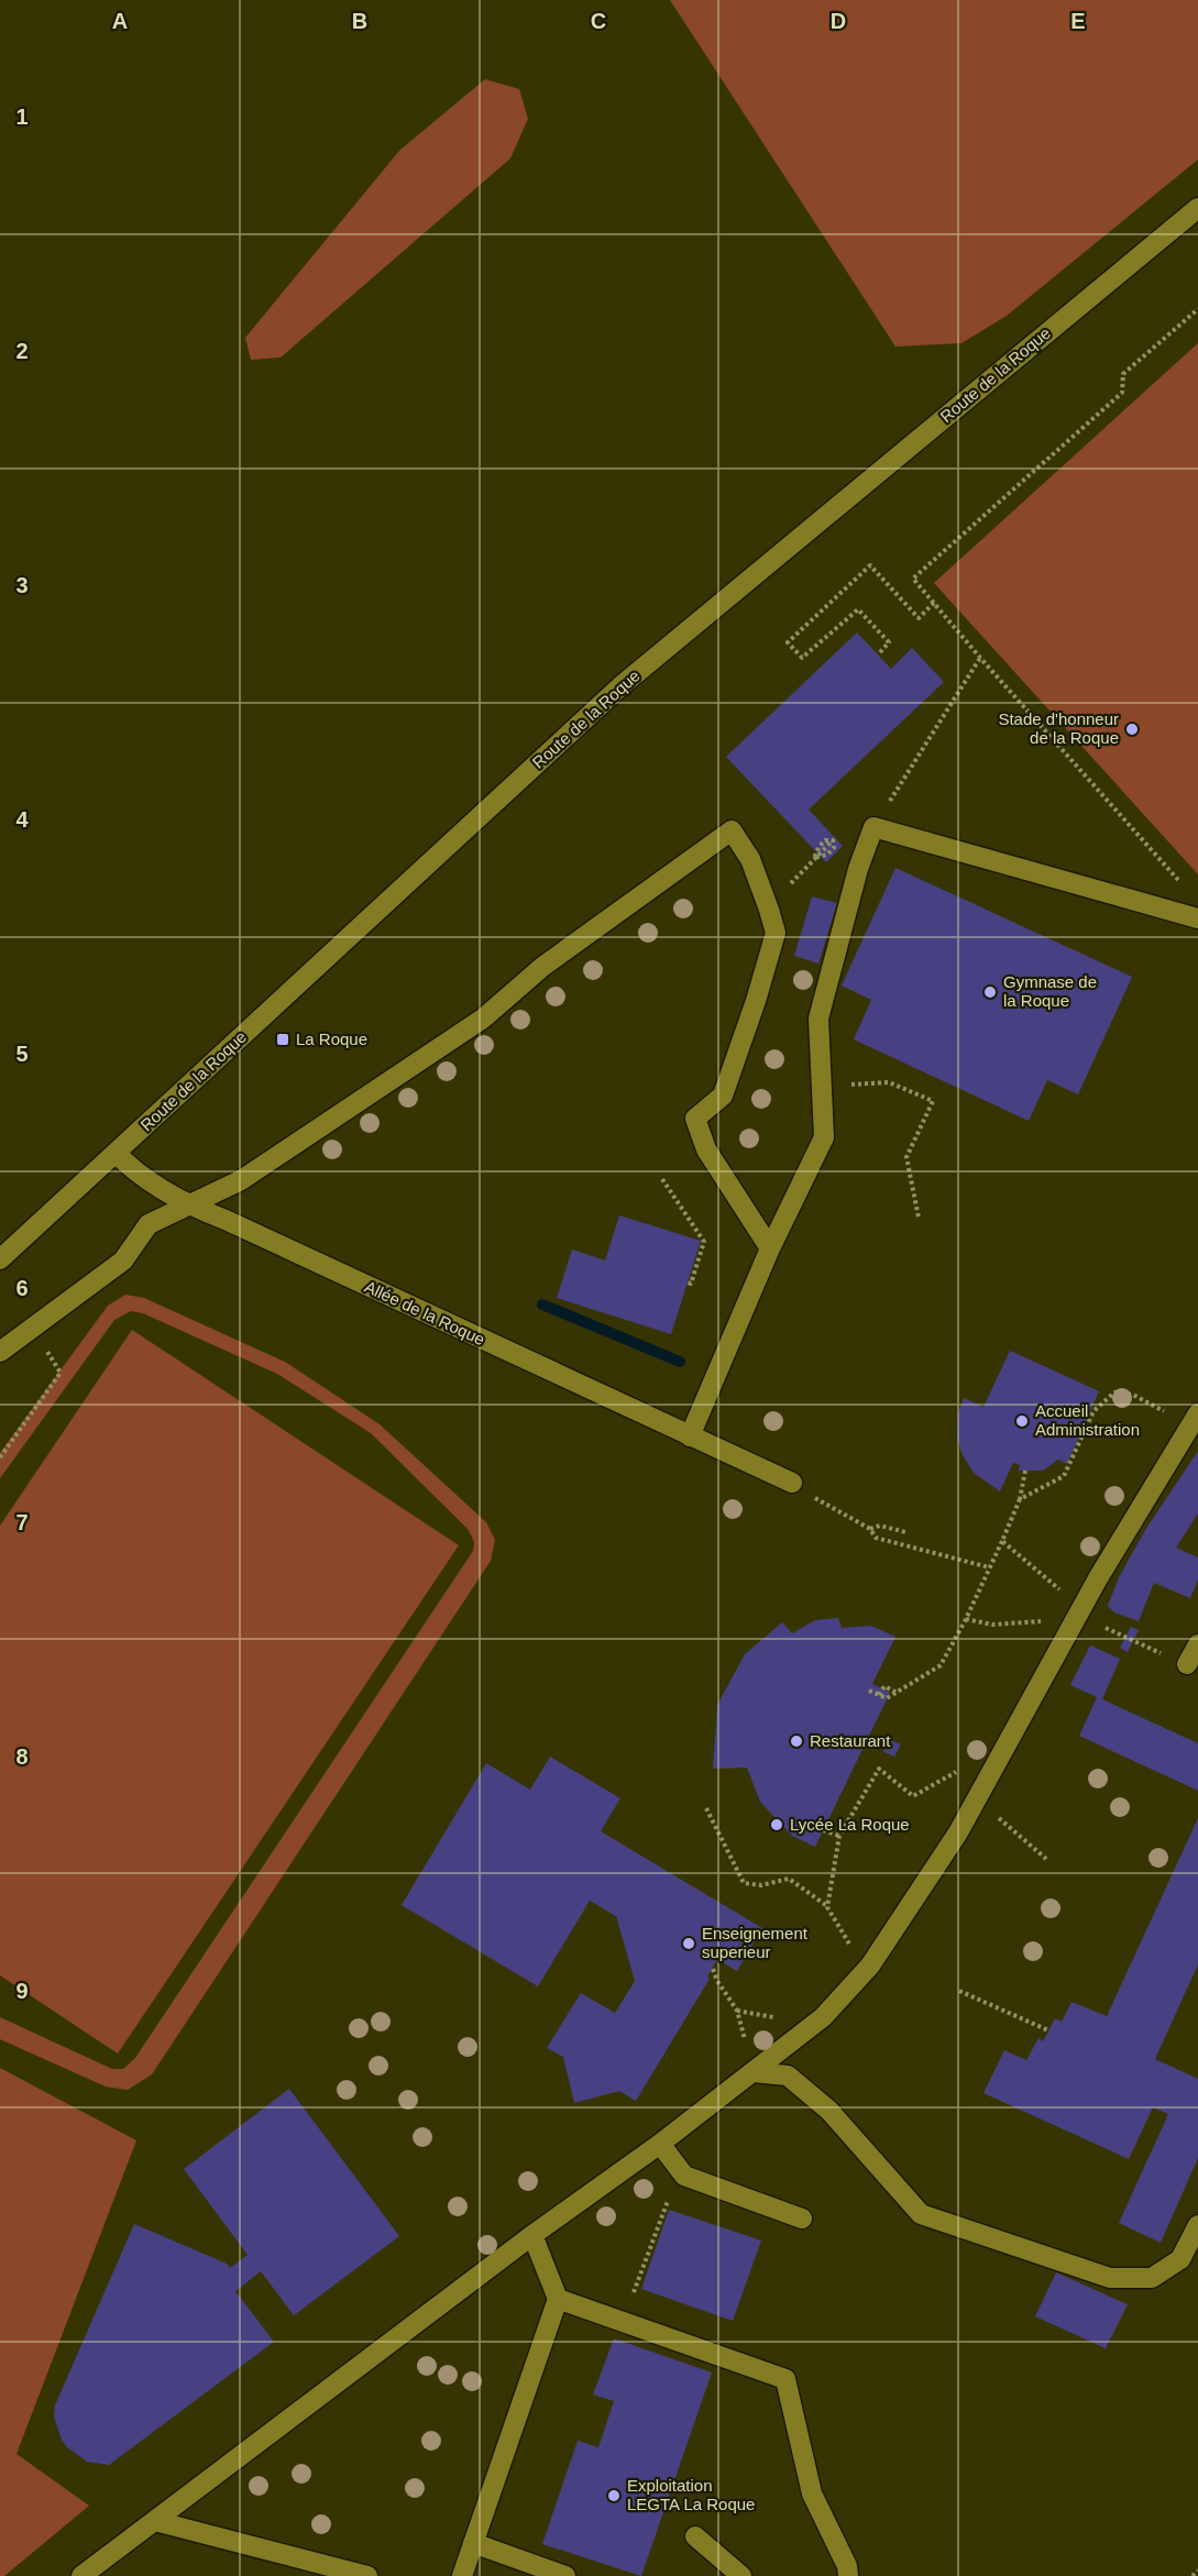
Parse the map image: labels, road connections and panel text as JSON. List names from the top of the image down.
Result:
{
  "streets": {
    "street": ["Route de la Roque", "Allée de la Roque"]
  },
  "crossings": [
    ["Route de la Roque", "Allée de la Roque"]
  ],
  "places": {
    "other": [
      "Stade d'honneur de la Roque",
      "Gymnase de la Roque",
      "Accueil Administration",
      "Restaurant",
      "Lycée La Roque",
      "Enseignement superieur",
      "Exploitation LEGTA La Roque"
    ],
    "transit": ["La Roque"]
  },
  "grid": {
    "columns": [
      "A",
      "B",
      "C",
      "D",
      "E"
    ],
    "rows": [
      "1",
      "2",
      "3",
      "4",
      "5",
      "6",
      "7",
      "8",
      "9"
    ]
  }
}
